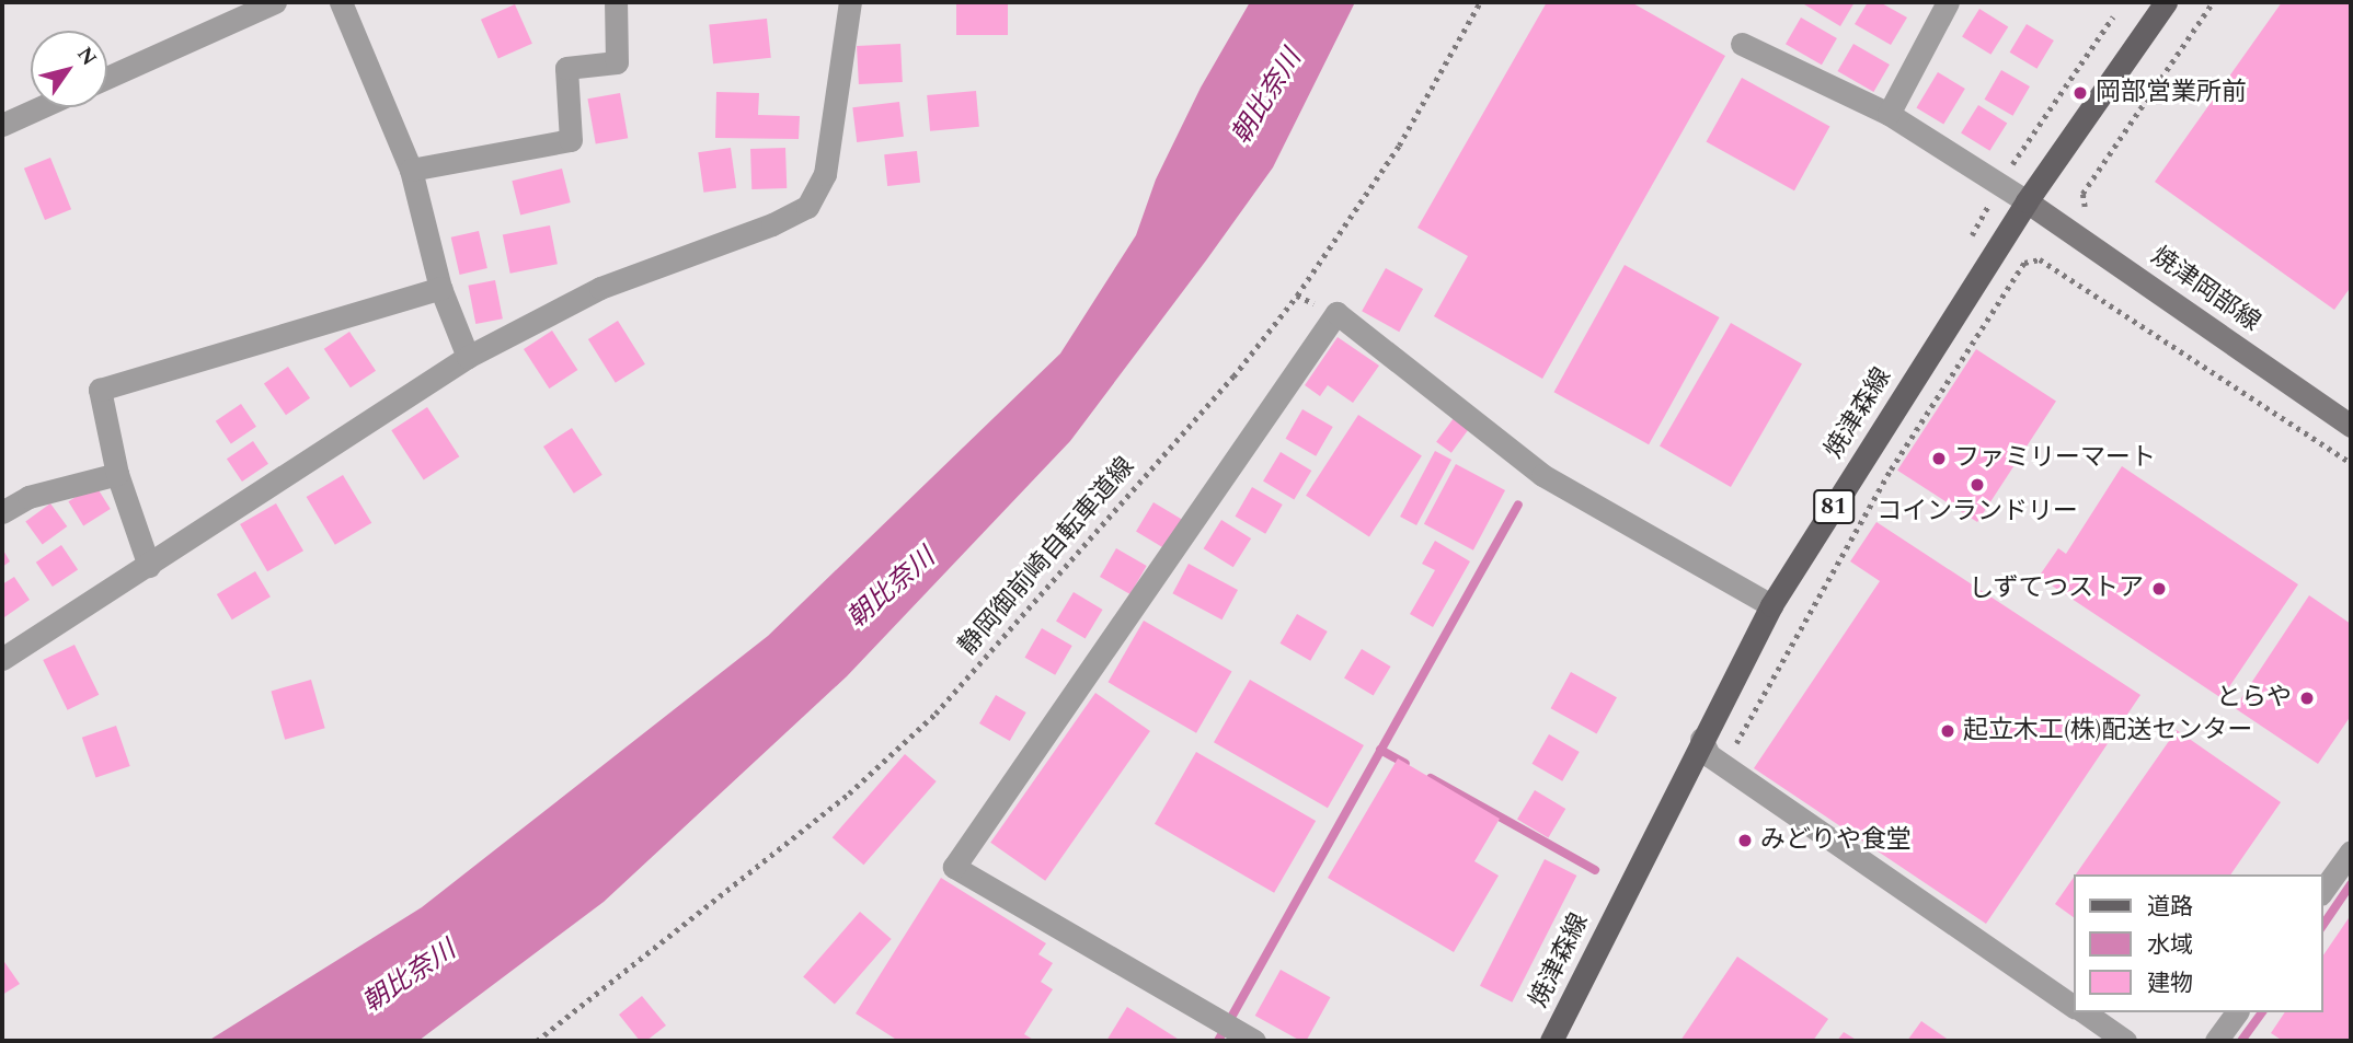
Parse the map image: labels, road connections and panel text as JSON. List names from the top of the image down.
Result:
{
  "streets": {
    "main road": ["焼津岡部線", "焼津森線", "81"],
    "path": ["静岡御前崎自転車道線"]
  },
  "crossings": [
    ["焼津岡部線", "焼津森線"]
  ],
  "water": ["朝比奈川"],
  "places": [
    "岡部営業所前",
    "ファミリーマート",
    "コインランドリー",
    "しずてつストア",
    "とらや",
    "起立木工(株)配送センター",
    "みどりや食堂"
  ],
  "legend": ["道路", "水域", "建物"],
  "north": "top right"
}
